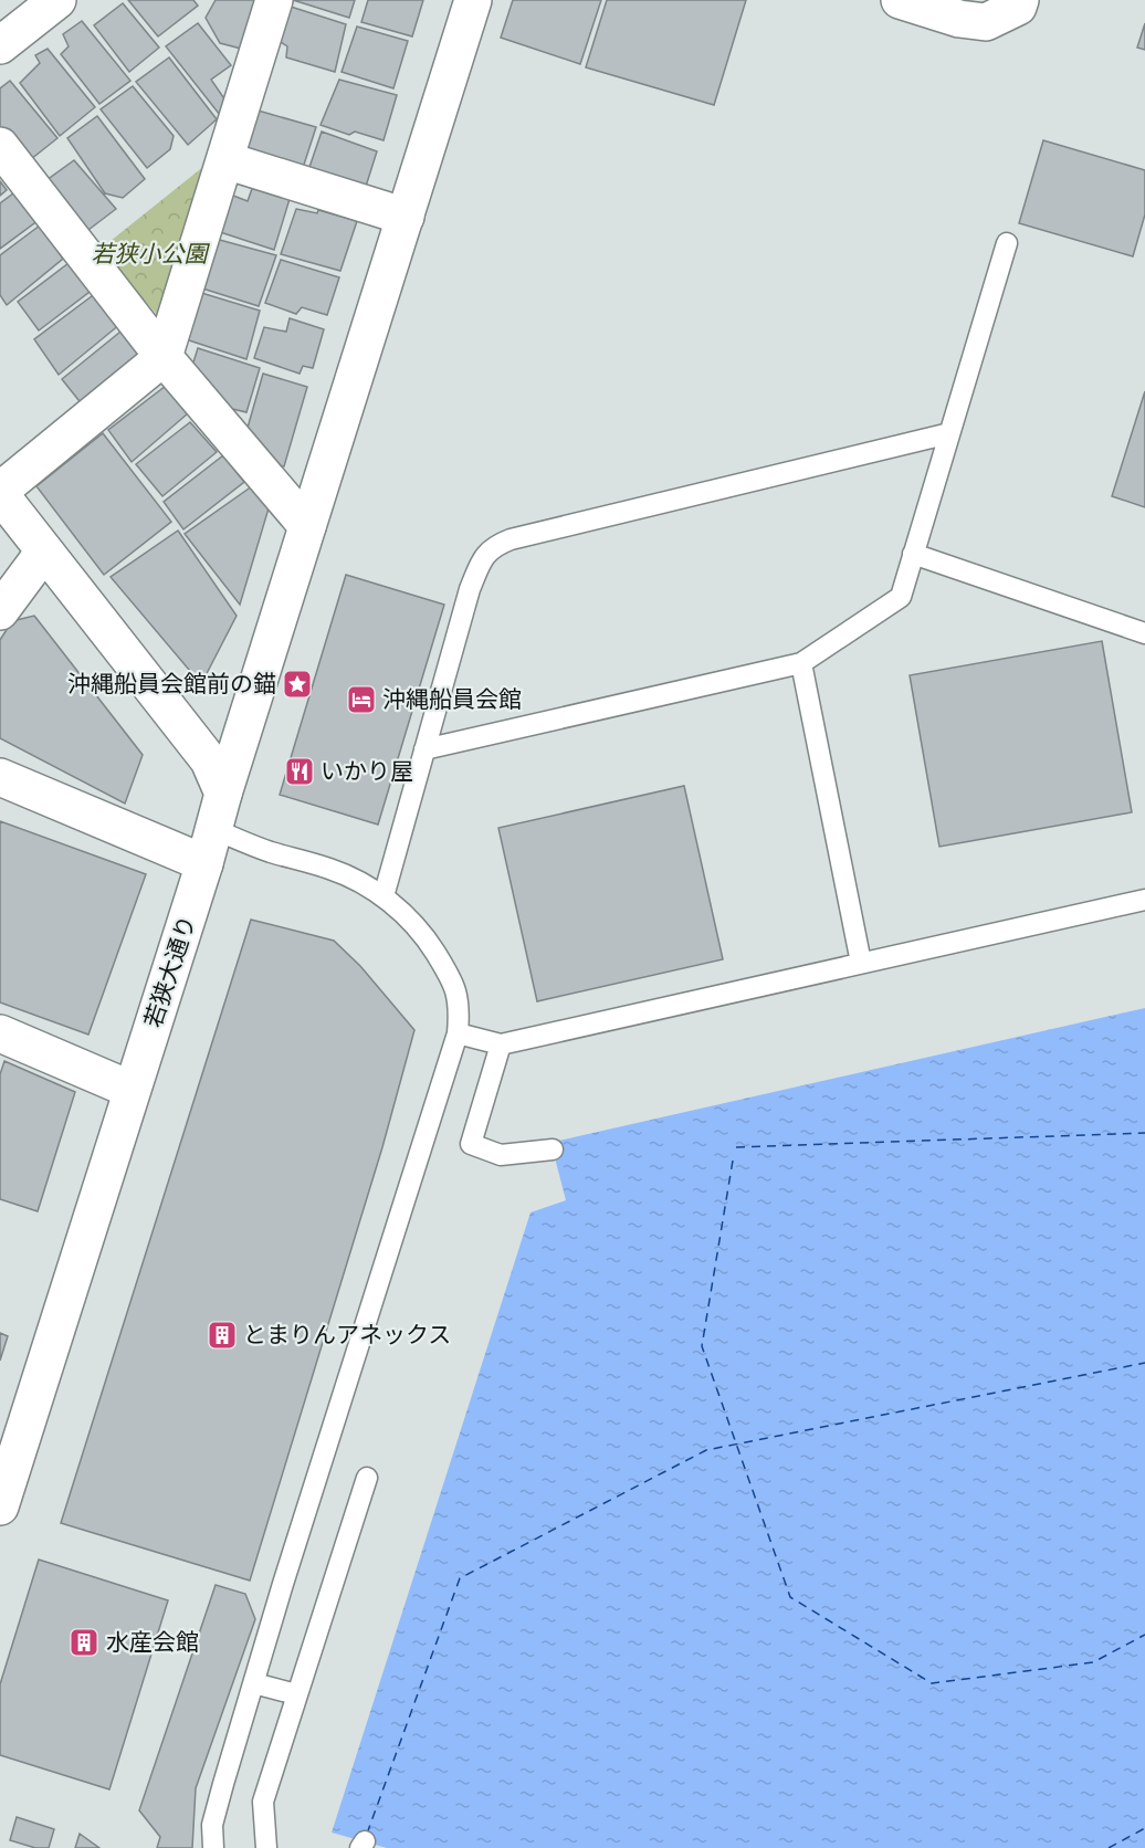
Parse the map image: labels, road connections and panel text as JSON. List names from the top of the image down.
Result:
{
  "streets": {
    "street": ["若狭大通り"]
  },
  "parks": ["若狭小公園"],
  "places": {
    "place": ["沖縄船員会館前の錨"],
    "hotel": ["沖縄船員会館"],
    "restaurant": ["いかり屋"],
    "building": ["とまりんアネックス", "水産会館"]
  }
}
